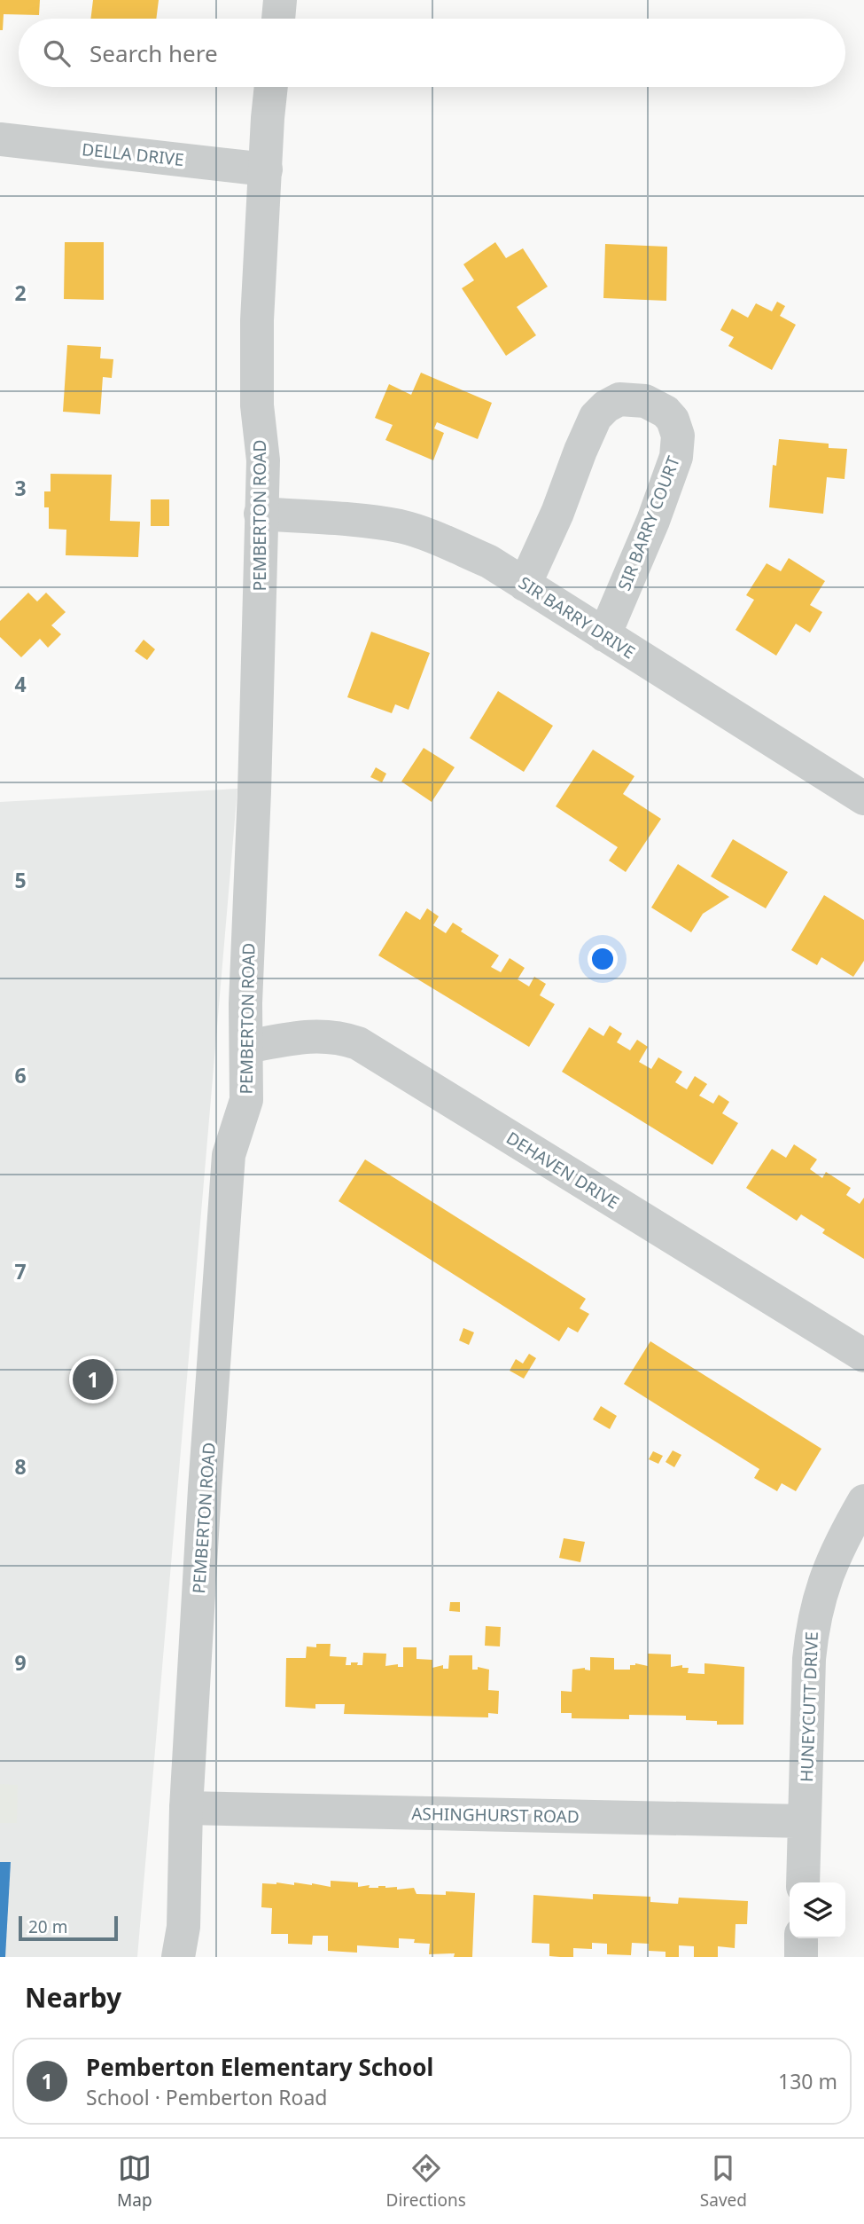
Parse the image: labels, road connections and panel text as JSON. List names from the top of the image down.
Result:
{
  "streets": {
    "street": [
      "DELLA DRIVE",
      "PEMBERTON ROAD",
      "SIR BARRY COURT",
      "SIR BARRY DRIVE",
      "DEHAVEN DRIVE",
      "HUNEYCUTT DRIVE",
      "ASHINGHURST ROAD"
    ]
  },
  "crossings": [
    ["DELLA DRIVE", "PEMBERTON ROAD"],
    ["PEMBERTON ROAD", "SIR BARRY DRIVE"],
    ["PEMBERTON ROAD", "DEHAVEN DRIVE"],
    ["PEMBERTON ROAD", "ASHINGHURST ROAD"],
    ["SIR BARRY COURT", "SIR BARRY DRIVE"],
    ["HUNEYCUTT DRIVE", "ASHINGHURST ROAD"]
  ],
  "scale_bar": "20 m",
  "page": {
    "search": "Search here",
    "pins": "1",
    "scale": "20 m",
    "heading": "Nearby",
    "list": [
      {
        "mark": "1",
        "name": "Pemberton Elementary School",
        "note": "School · Pemberton Road",
        "value": "130 m"
      }
    ],
    "nav": ["Map", "Directions", "Saved"]
  },
  "grid": {
    "rows": [
      "2",
      "3",
      "4",
      "5",
      "6",
      "7",
      "8",
      "9"
    ]
  }
}
